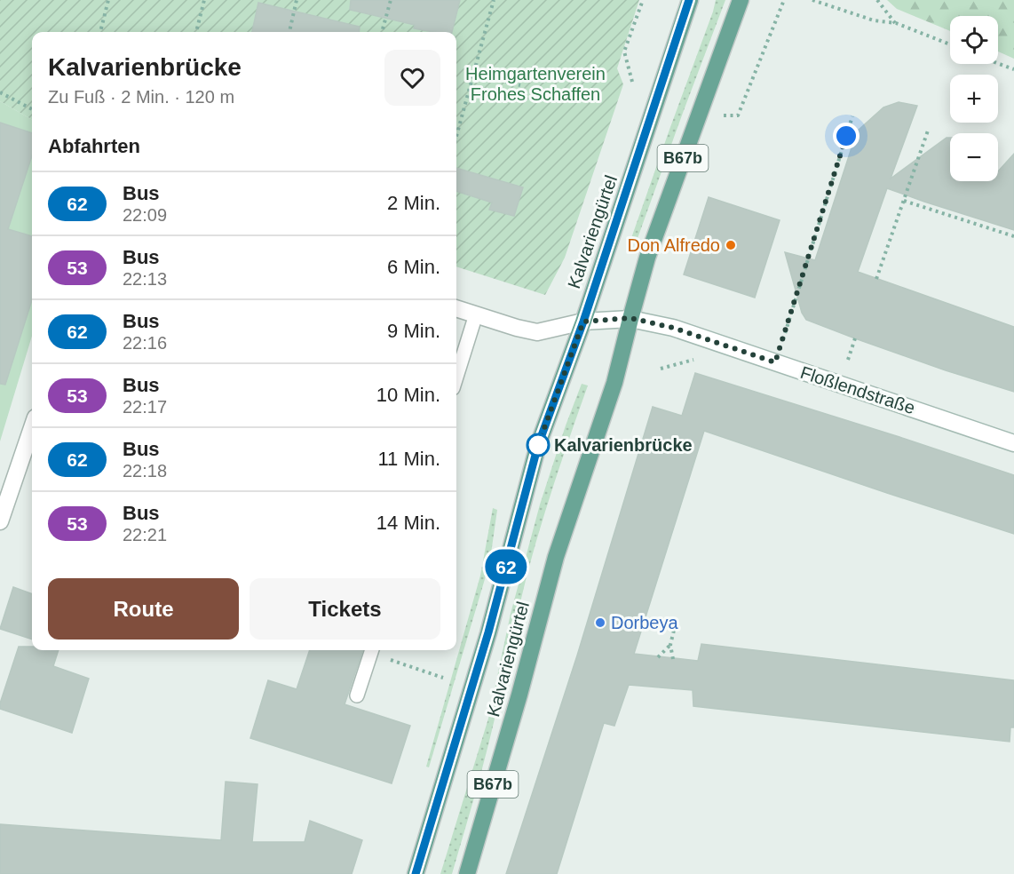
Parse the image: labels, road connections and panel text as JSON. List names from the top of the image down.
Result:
{
  "streets": {
    "main road": ["B67b", "Kalvariengürtel", "Floßlendstraße"]
  },
  "crossings": [
    ["Kalvariengürtel", "Floßlendstraße"]
  ],
  "parks": ["Heimgartenverein Frohes Schaffen"],
  "places": ["Don Alfredo", "Kalvarienbrücke", "Dorbeya"],
  "lines": ["bus line 62"],
  "page": {
    "on_map": "62",
    "map_buttons": ["+", "−"],
    "heading": [
      ["Kalvarienbrücke", "Zu Fuß · 2 Min. · 120 m"],
      "Abfahrten"
    ],
    "list": [
      {
        "mark": "62",
        "name": "Bus",
        "note": "22:09",
        "value": "2 Min."
      },
      {
        "mark": "53",
        "name": "Bus",
        "note": "22:13",
        "value": "6 Min."
      },
      {
        "mark": "62",
        "name": "Bus",
        "note": "22:16",
        "value": "9 Min."
      },
      {
        "mark": "53",
        "name": "Bus",
        "note": "22:17",
        "value": "10 Min."
      },
      {
        "mark": "62",
        "name": "Bus",
        "note": "22:18",
        "value": "11 Min."
      },
      {
        "mark": "53",
        "name": "Bus",
        "note": "22:21",
        "value": "14 Min."
      }
    ],
    "buttons": ["Route", "Tickets"]
  }
}
